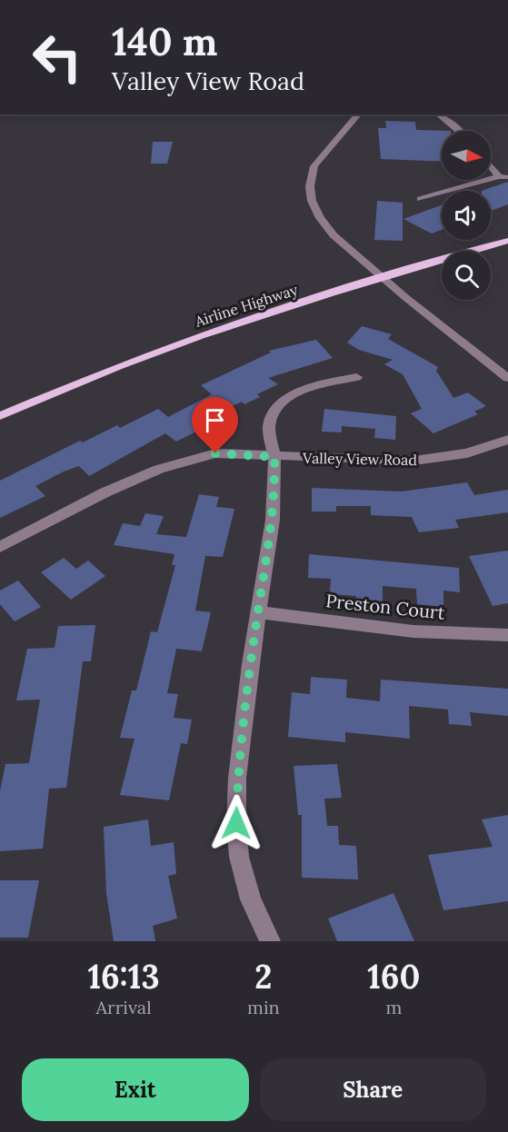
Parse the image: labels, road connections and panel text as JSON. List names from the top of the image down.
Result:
{
  "streets": {
    "main road": ["Airline Highway"],
    "street": ["Valley View Road", "Preston Court"]
  },
  "north": "right",
  "page": {
    "turn": ["140 m", "Valley View Road"],
    "eta": [
      "16:13",
      "Arrival",
      "2",
      "min",
      "160",
      "m"
    ],
    "buttons": ["Exit", "Share"]
  }
}
